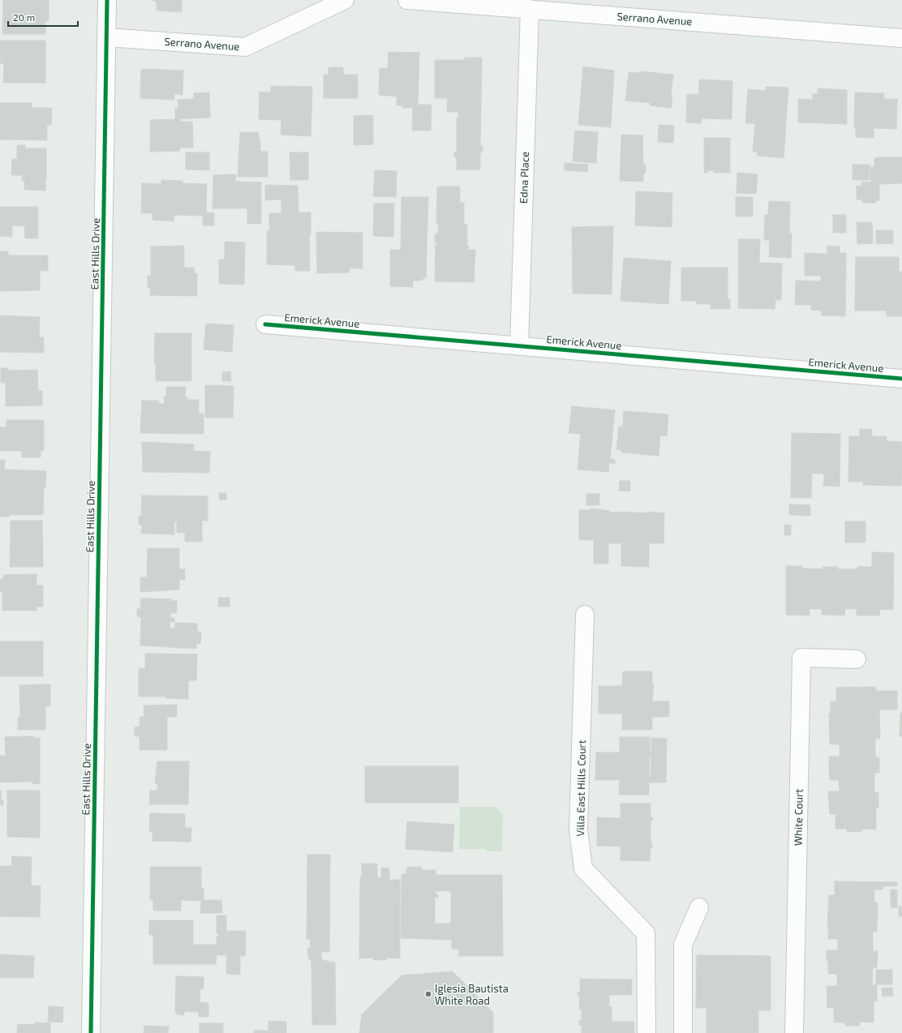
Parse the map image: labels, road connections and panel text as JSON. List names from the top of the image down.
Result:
{
  "streets": {
    "street": [
      "Serrano Avenue",
      "Edna Place",
      "East Hills Drive",
      "Emerick Avenue",
      "Villa East Hills Court",
      "White Court"
    ]
  },
  "crossings": [
    ["Serrano Avenue", "Edna Place"],
    ["Serrano Avenue", "East Hills Drive"],
    ["Edna Place", "Emerick Avenue"]
  ],
  "places": ["Iglesia Bautista White Road"],
  "scale_bar": "20 m"
}
